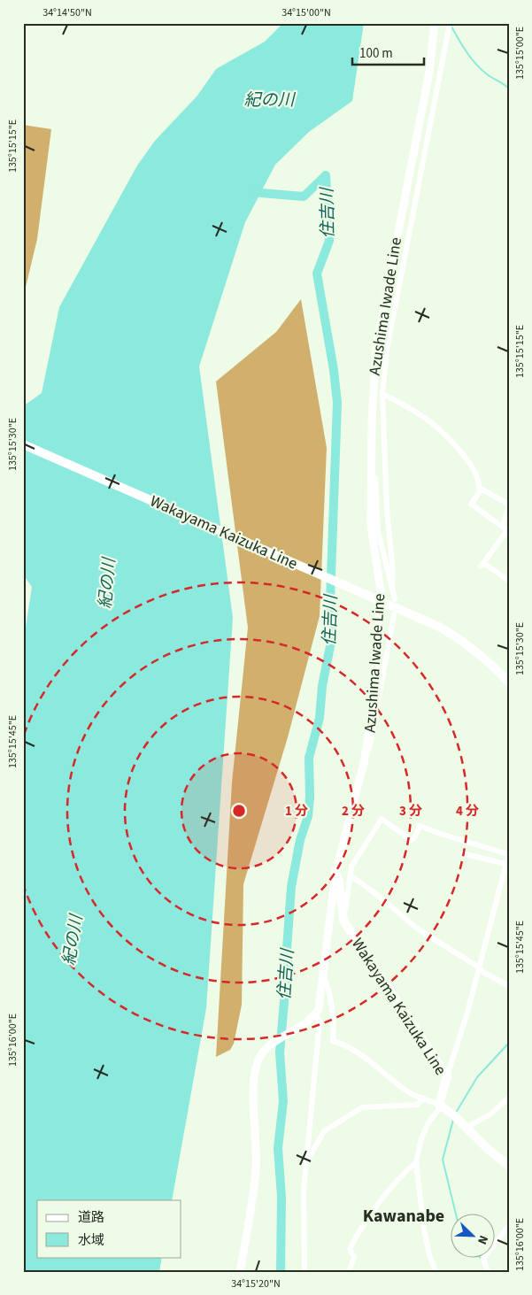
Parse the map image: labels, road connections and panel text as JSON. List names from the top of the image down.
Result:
{
  "streets": {
    "main road": ["Azushima Iwade Line", "Wakayama Kaizuka Line"]
  },
  "crossings": [
    ["Azushima Iwade Line", "Wakayama Kaizuka Line"]
  ],
  "districts": ["Kawanabe"],
  "water": ["紀の川", "住吉川"],
  "legend": ["道路", "水域"],
  "scale_bar": "100 m",
  "north": "bottom right",
  "coordinates": [
    "34°14'50\"N",
    "34°15'00\"N",
    "135°15'00\"E",
    "135°15'15\"E",
    "135°15'30\"E",
    "135°15'45\"E",
    "135°16'00\"E",
    "34°15'20\"N"
  ],
  "rings": [
    "1 分",
    "2 分",
    "3 分",
    "4 分"
  ]
}
